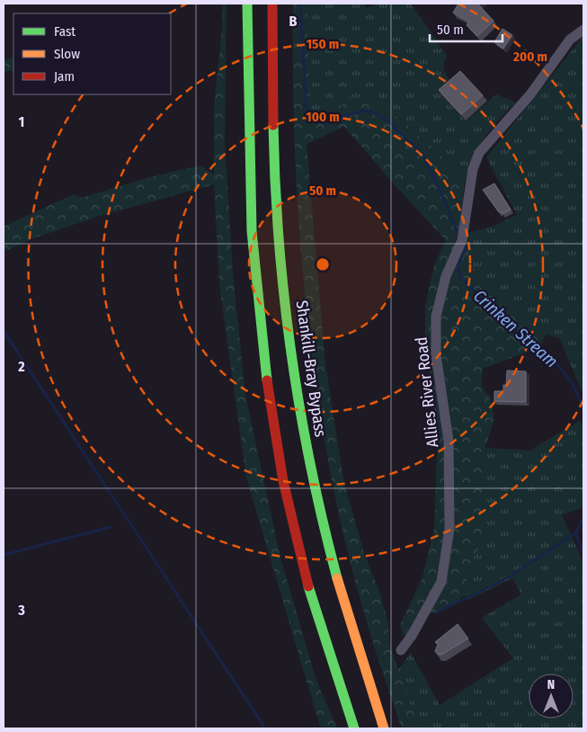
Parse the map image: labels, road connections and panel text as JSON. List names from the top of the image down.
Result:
{
  "streets": {
    "highway": ["Shankill-Bray Bypass"],
    "street": ["Allies River Road"]
  },
  "water": ["Crinken Stream"],
  "legend": ["Fast", "Slow", "Jam"],
  "scale_bar": "50 m",
  "north": "top",
  "grid": {
    "columns": ["B"],
    "rows": ["1", "2", "3"]
  },
  "rings": [
    "150 m",
    "200 m",
    "100 m",
    "50 m"
  ]
}
